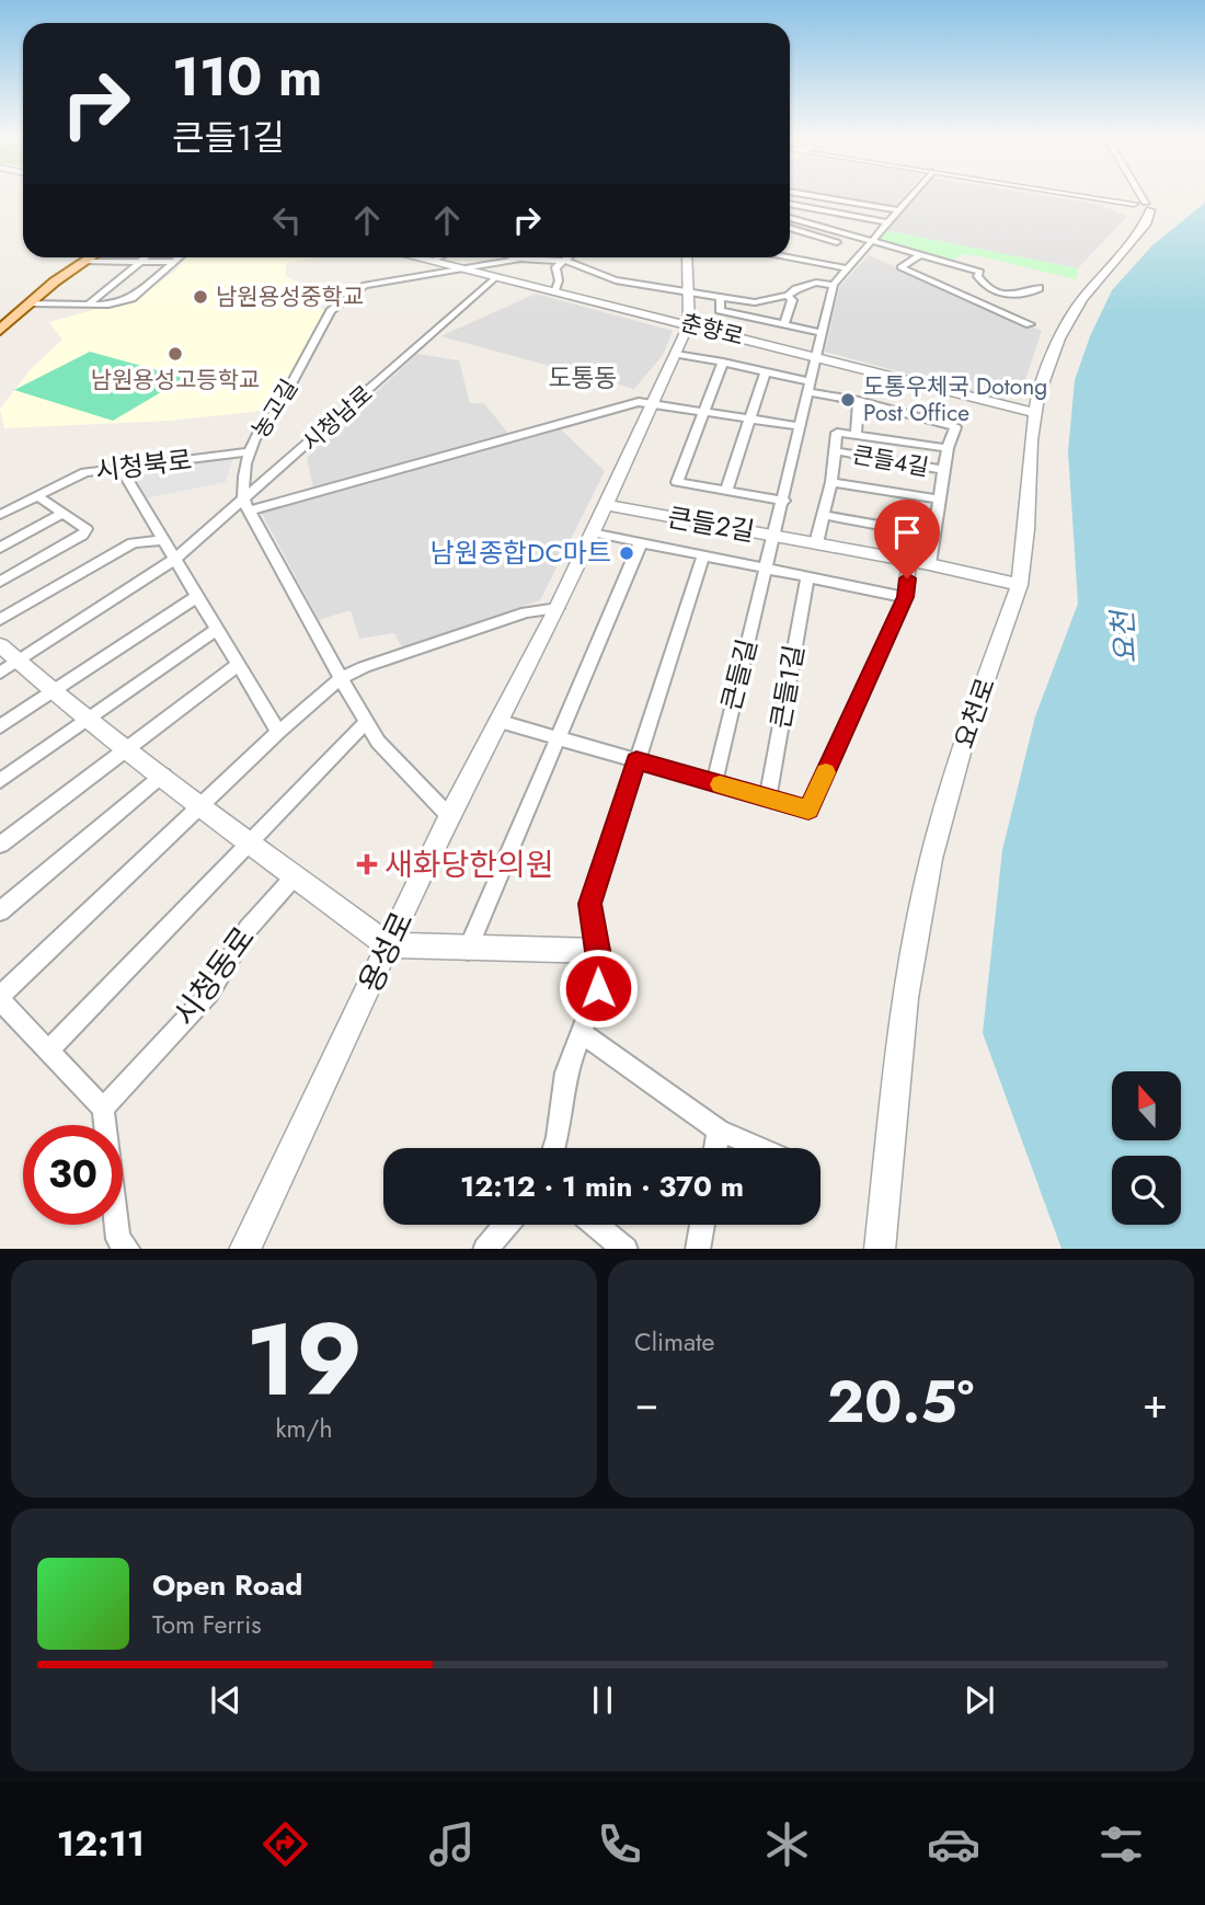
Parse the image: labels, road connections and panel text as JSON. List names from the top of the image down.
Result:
{
  "streets": {
    "street": [
      "춘향로",
      "농고길",
      "시청남로",
      "큰들4길",
      "시청북로",
      "큰들2길",
      "큰들길",
      "큰들1길",
      "요천로",
      "용성로",
      "시청동로"
    ]
  },
  "crossings": [
    ["춘향로", "농고길"],
    ["춘향로", "시청남로"],
    ["춘향로", "큰들길"],
    ["춘향로", "요천로"],
    ["춘향로", "용성로"],
    ["농고길", "시청남로"],
    ["농고길", "시청북로"],
    ["큰들4길", "큰들2길"],
    ["큰들2길", "큰들길"],
    ["큰들2길", "요천로"],
    ["큰들2길", "용성로"]
  ],
  "districts": ["도통동"],
  "water": ["요천"],
  "places": {
    "other": [
      "남원용성중학교",
      "남원용성고등학교",
      "도통우체국 Dotong Post Office",
      "남원종합DC마트"
    ],
    "health": ["새화당한의원"]
  },
  "north": "top",
  "page": {
    "turn": ["110 m", "큰들1길"],
    "limit": "30",
    "trip": "12:12 · 1 min · 370 m",
    "tile": [
      ["19", "km/h"],
      "Climate"
    ],
    "heat": ["−", "20.5°", "+"],
    "song": ["Open Road", "Tom Ferris"],
    "tabs": "12:11"
  }
}
